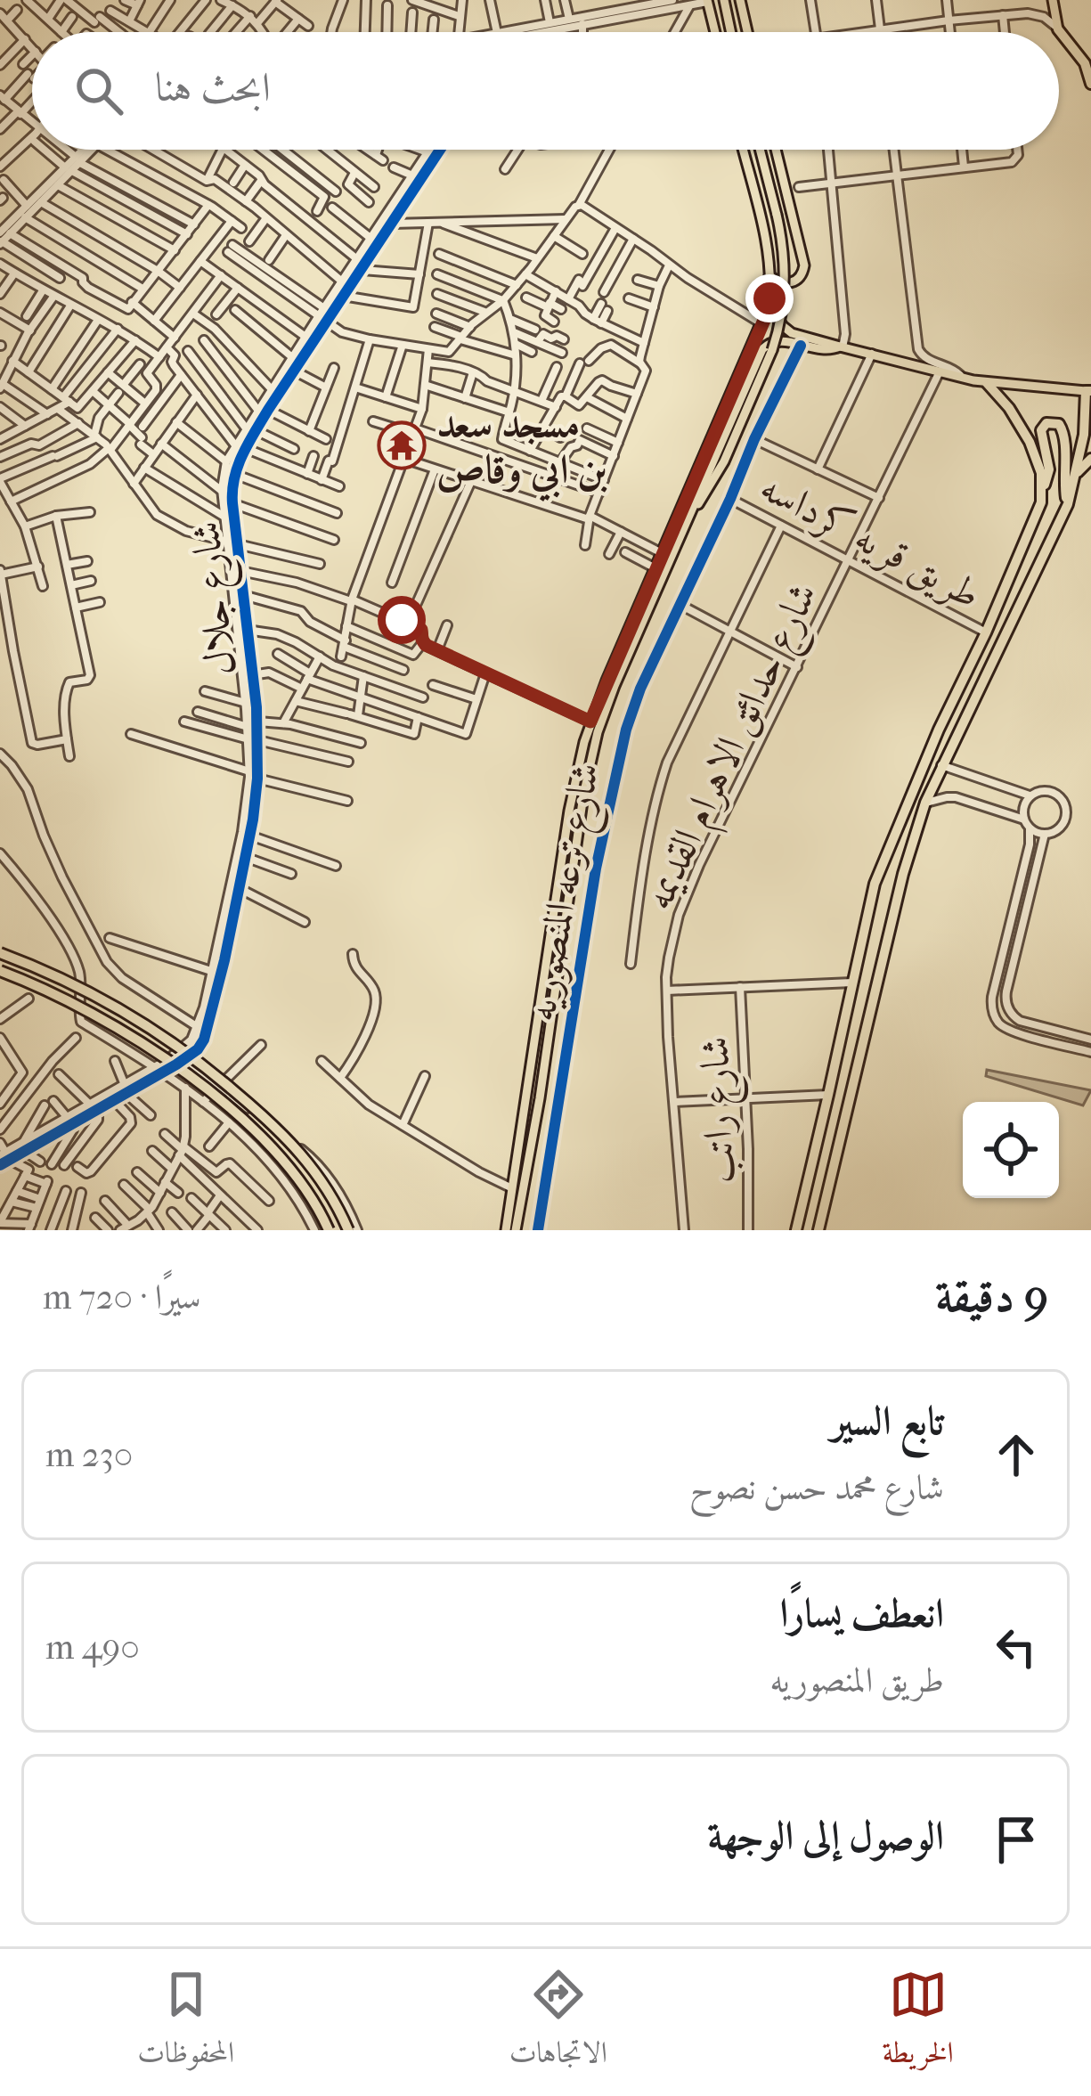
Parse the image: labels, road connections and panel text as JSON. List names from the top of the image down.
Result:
{
  "streets": {
    "street": [
      "طريق قريه كرداسه",
      "شارع جلال",
      "شارع حدائق الاهرام القديمه",
      "شارع ترعه المنصوريه",
      "شارع راتب"
    ]
  },
  "crossings": [
    ["طريق قريه كرداسه", "شارع حدائق الاهرام القديمه"],
    ["طريق قريه كرداسه", "شارع ترعه المنصوريه"]
  ],
  "places": {
    "temple": ["مسجد سعد بن ابي وقاص"]
  },
  "page": {
    "search": "ابحث هنا",
    "heading": ["9 دقيقة", "سيرًا · 720 m"],
    "list": [
      ["تابع السير", "شارع محمد حسن نصوح", "230 m"],
      ["انعطف يسارًا", "طريق المنصوريه", "490 m"],
      "الوصول إلى الوجهة"
    ],
    "nav": ["الخريطة", "الاتجاهات", "المحفوظات"]
  }
}
